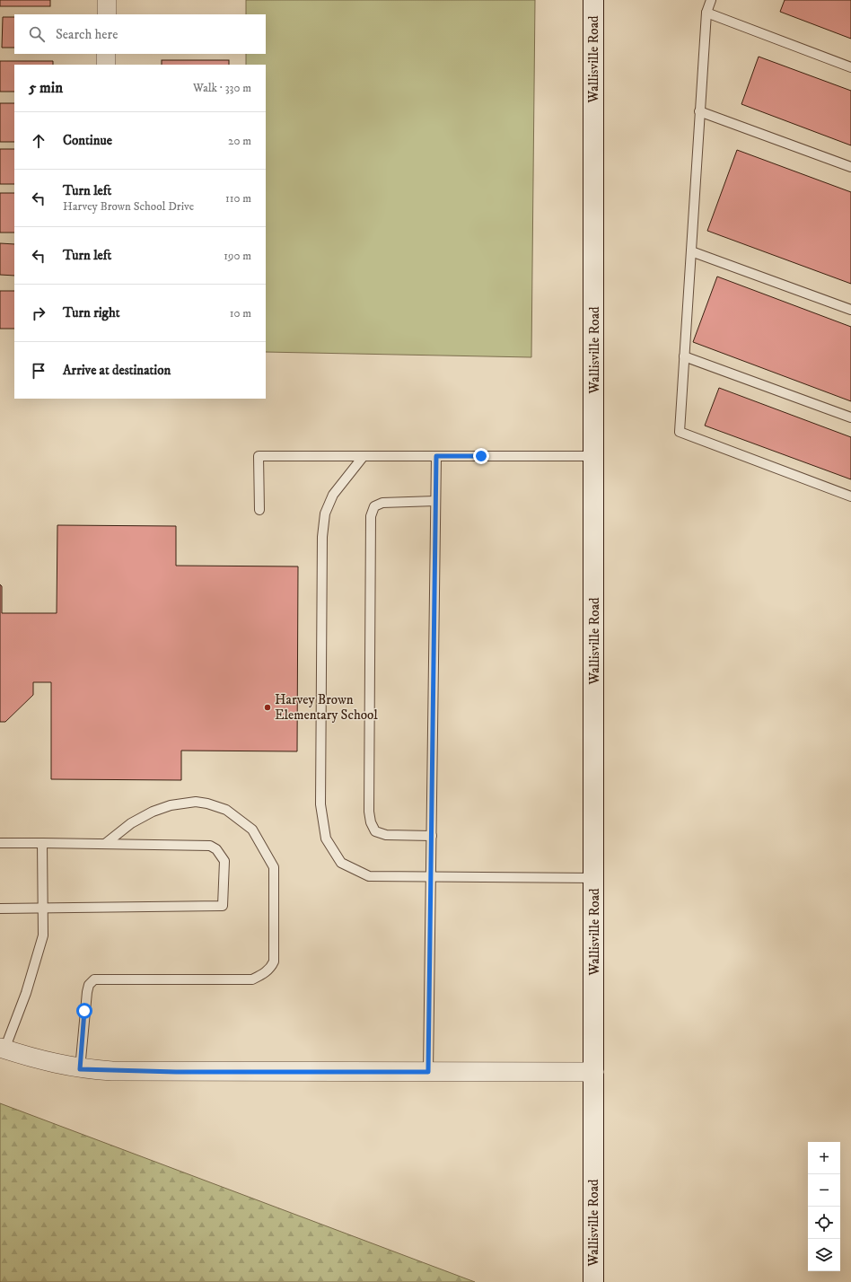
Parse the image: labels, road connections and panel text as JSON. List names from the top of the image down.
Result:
{
  "streets": {
    "main road": ["Wallisville Road"]
  },
  "places": ["Harvey Brown Elementary School"],
  "page": {
    "search": "Search here",
    "heading": ["5 min", "Walk · 330 m"],
    "list": [
      ["Continue", "20 m"],
      ["Turn left", "Harvey Brown School Drive", "110 m"],
      ["Turn left", "190 m"],
      ["Turn right", "10 m"],
      "Arrive at destination"
    ],
    "map_buttons": ["+", "−"]
  }
}
